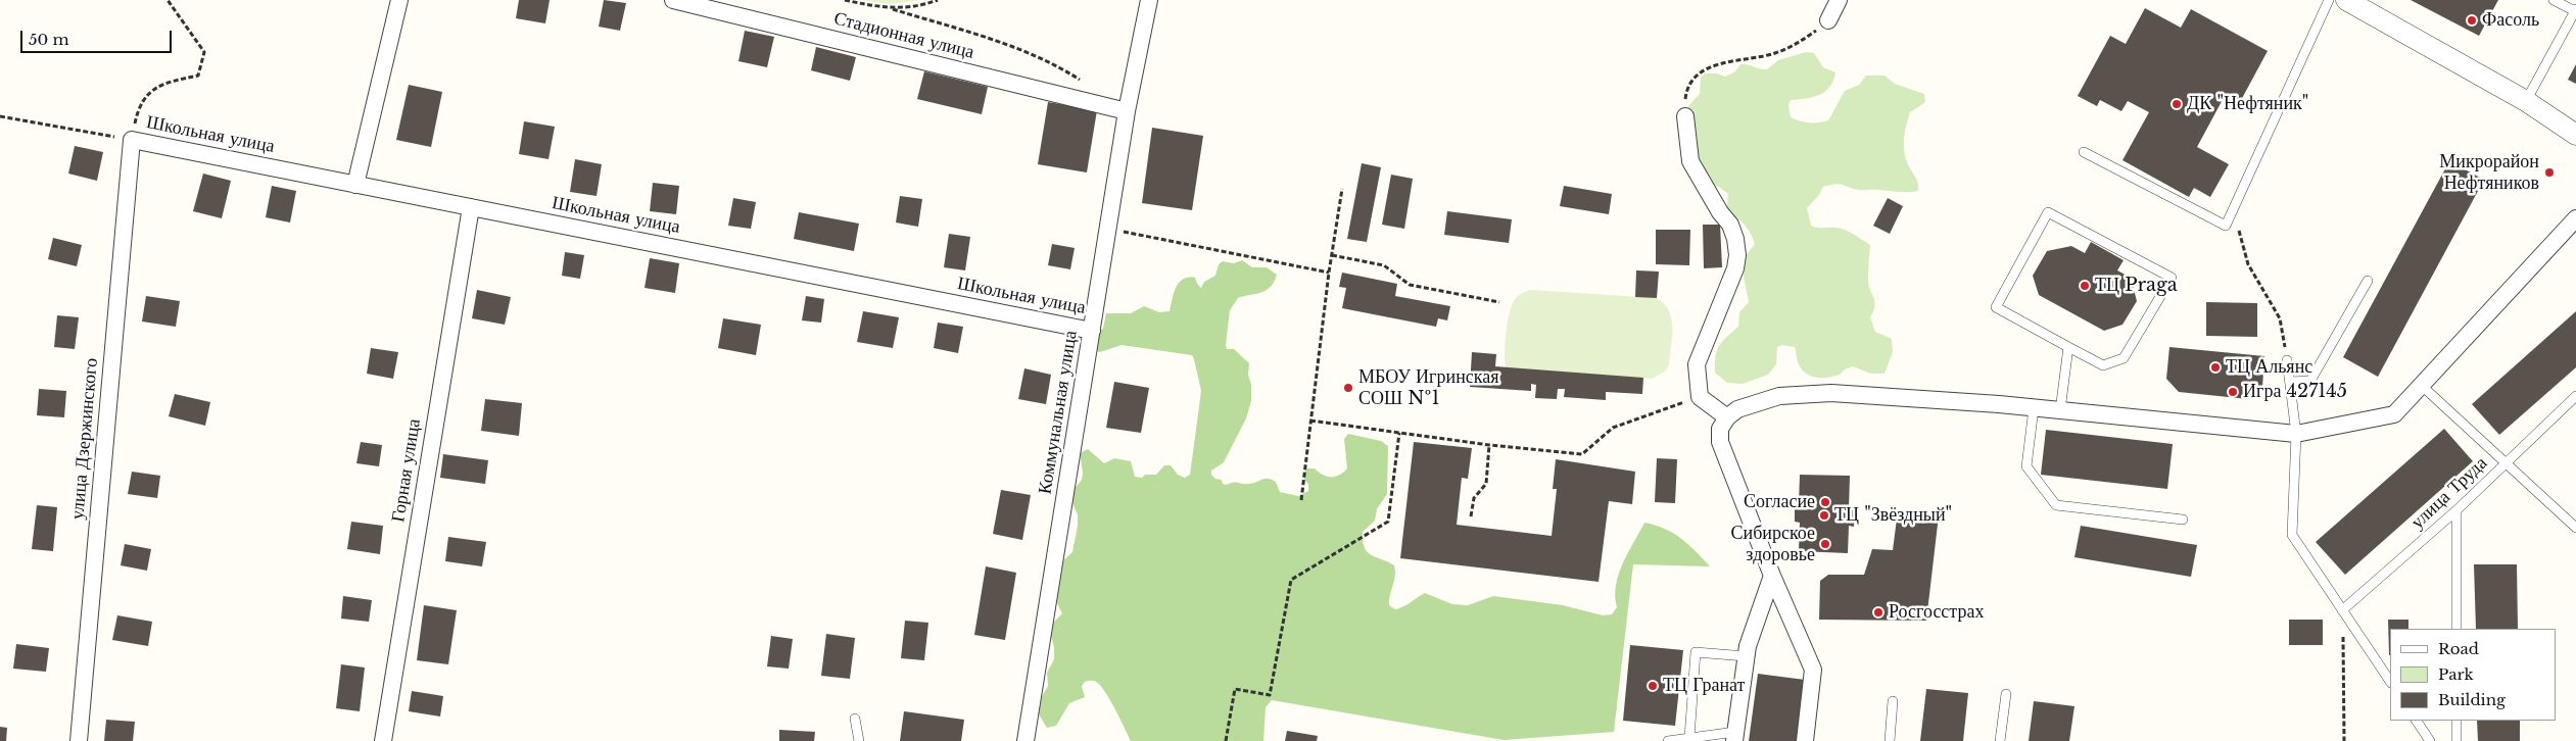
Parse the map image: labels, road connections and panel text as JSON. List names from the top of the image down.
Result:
{
  "streets": {
    "street": [
      "Стадионная улица",
      "Школьная улица",
      "Коммунальная улица",
      "улица Дзержинского",
      "Горная улица"
    ],
    "lane": ["улица Труда"]
  },
  "crossings": [
    ["Стадионная улица", "Коммунальная улица"],
    ["Школьная улица", "Коммунальная улица"],
    ["Школьная улица", "улица Дзержинского"],
    ["Школьная улица", "Горная улица"]
  ],
  "places": [
    "Фасоль",
    "ДК \"Нефтяник\"",
    "Микрорайон Нефтяников",
    "ТЦ Praga",
    "ТЦ Альянс",
    "МБОУ Игринская СОШ №1",
    "Игра 427145",
    "Согласие",
    "ТЦ \"Звёздный\"",
    "Сибирское здоровье",
    "Росгосстрах",
    "ТЦ Гранат"
  ],
  "legend": ["Road", "Park", "Building"],
  "scale_bar": "50 m"
}
